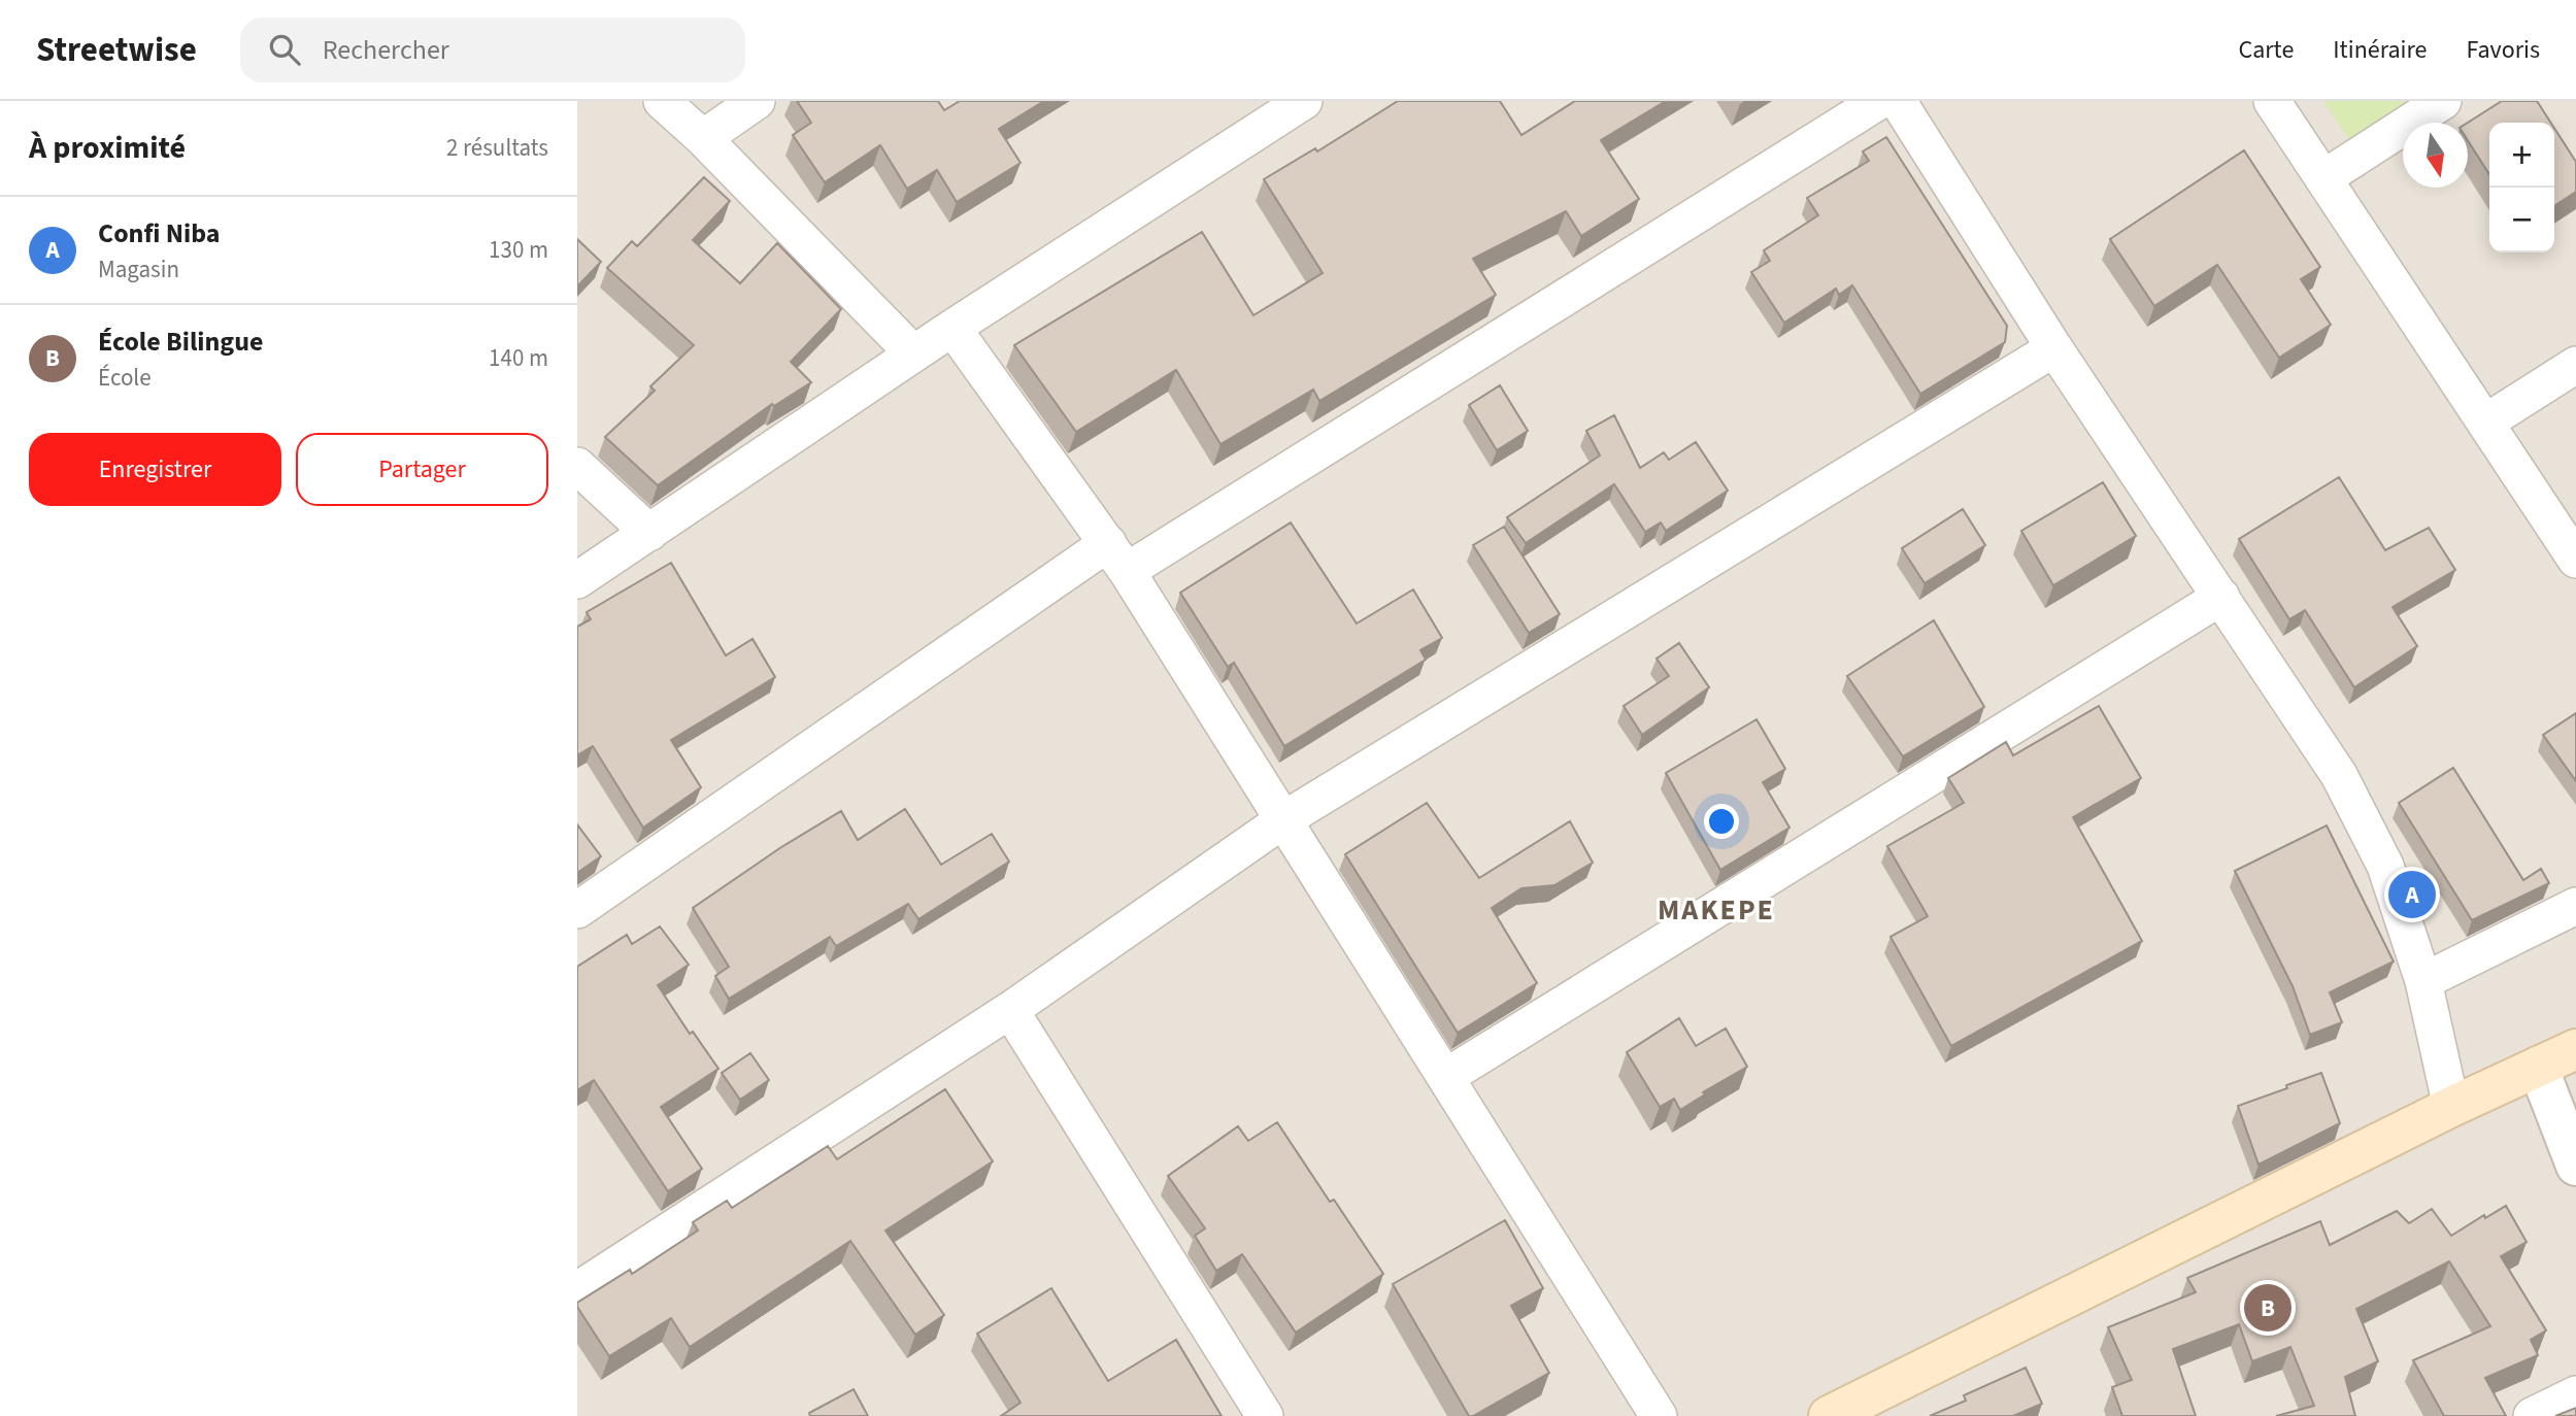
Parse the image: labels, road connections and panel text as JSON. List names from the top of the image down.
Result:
{
  "districts": ["MAKEPE"],
  "north": "bottom",
  "page": {
    "header": "Streetwise",
    "search": "Rechercher",
    "nav": ["Carte", "Itinéraire", "Favoris"],
    "heading": ["À proximité", "2 résultats"],
    "map_buttons": ["+", "−"],
    "list": [
      {
        "mark": "A",
        "name": "Confi Niba",
        "note": "Magasin",
        "value": "130 m"
      },
      {
        "mark": "B",
        "name": "École Bilingue",
        "note": "École",
        "value": "140 m"
      }
    ],
    "buttons": ["Enregistrer", "Partager"],
    "pins": ["A", "B"]
  }
}
